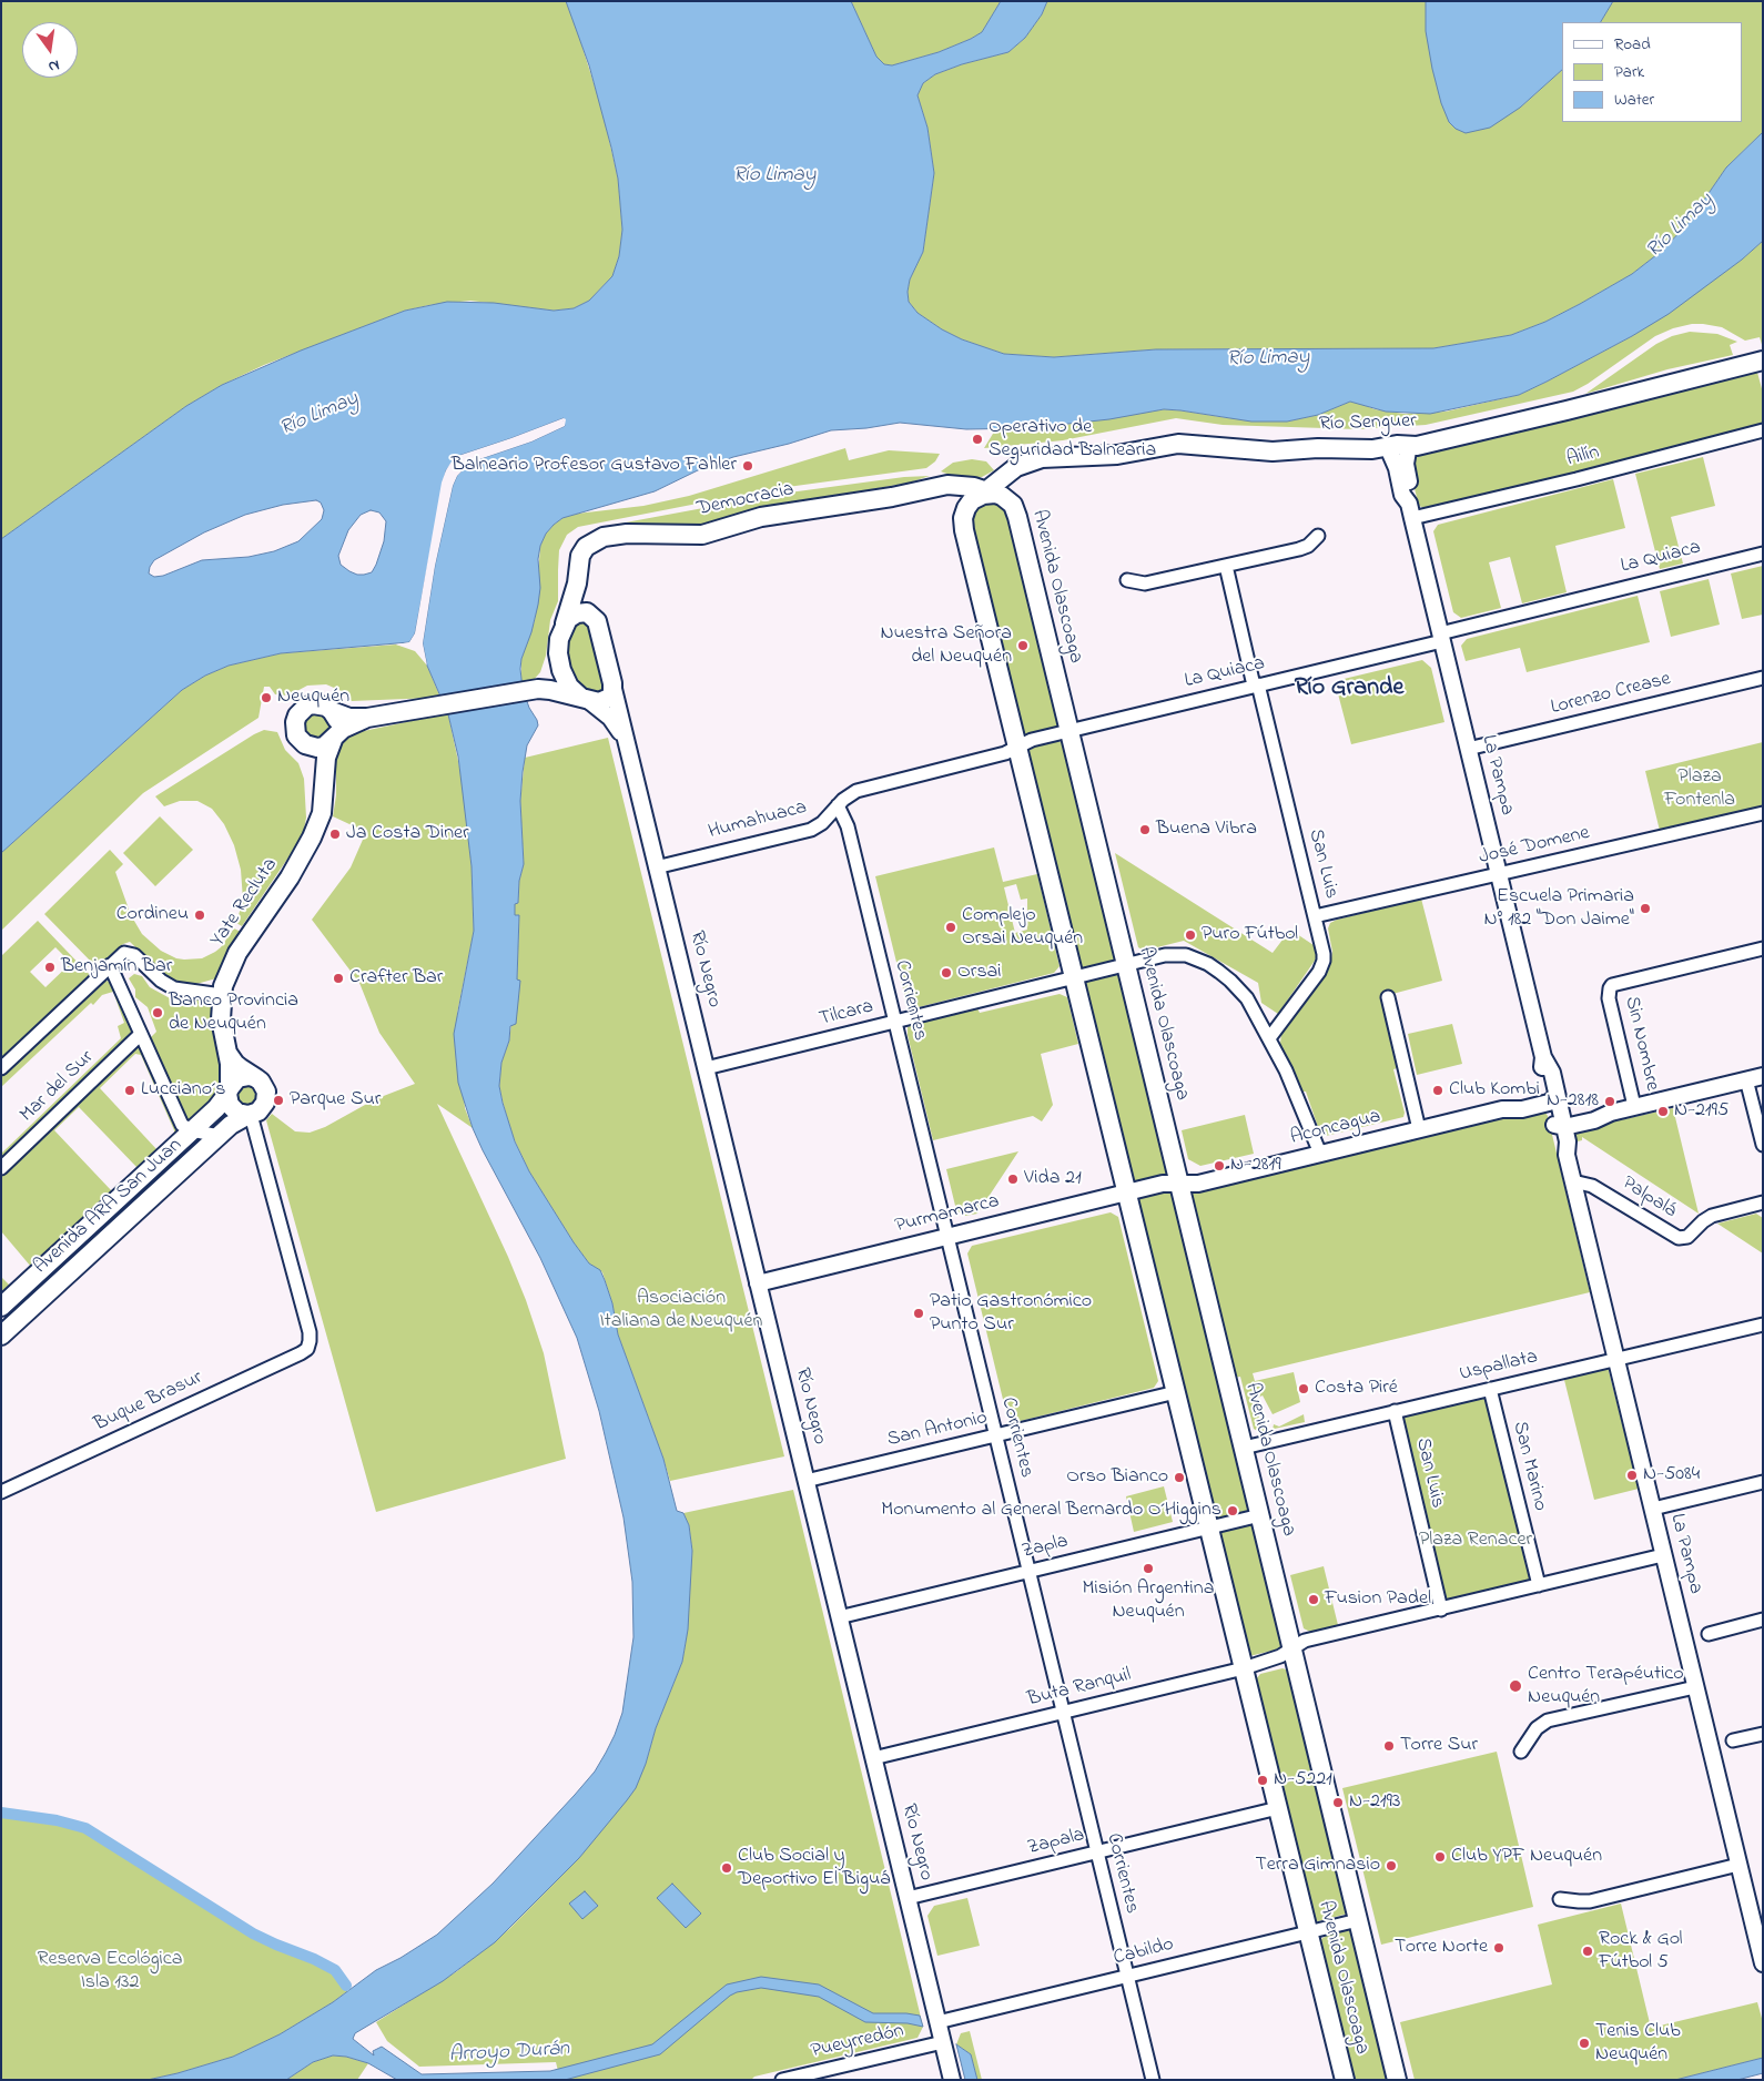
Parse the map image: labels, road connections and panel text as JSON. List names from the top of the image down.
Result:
{
  "streets": {
    "main road": [
      "Río Senguer",
      "Democracia",
      "Avenida Olascoaga",
      "Yate Recluta",
      "Río Negro",
      "Avenida ARA San Juan"
    ],
    "street": [
      "Ailín",
      "La Quiaca",
      "Lorenzo Crease",
      "La Pampa",
      "Humahuaca",
      "José Domene",
      "San Luis",
      "Corrientes",
      "Tilcara",
      "Sin Nombre",
      "Mar del Sur",
      "Aconcagua",
      "Palpalá",
      "Purmamarca",
      "Uspallata",
      "Buque Brasur",
      "San Antonio",
      "San Marino",
      "Zapla",
      "Buta Ranquil",
      "Zapala",
      "Cabildo",
      "Pueyrredón"
    ]
  },
  "crossings": [
    ["Río Senguer", "Democracia"],
    ["Río Senguer", "Avenida Olascoaga"],
    ["Río Senguer", "La Pampa"],
    ["Ailín", "La Pampa"],
    ["Democracia", "Avenida Olascoaga"],
    ["Democracia", "Río Negro"],
    ["La Quiaca", "Avenida Olascoaga"],
    ["La Quiaca", "La Pampa"],
    ["La Quiaca", "Humahuaca"],
    ["La Quiaca", "San Luis"],
    ["Avenida Olascoaga", "Humahuaca"],
    ["Avenida Olascoaga", "Tilcara"],
    ["Avenida Olascoaga", "Aconcagua"],
    ["Avenida Olascoaga", "Purmamarca"],
    ["Avenida Olascoaga", "Uspallata"],
    ["Avenida Olascoaga", "San Antonio"],
    ["Avenida Olascoaga", "Zapla"],
    ["Avenida Olascoaga", "Buta Ranquil"],
    ["Avenida Olascoaga", "Zapala"],
    ["Avenida Olascoaga", "Cabildo"],
    ["Lorenzo Crease", "La Pampa"],
    ["La Pampa", "José Domene"],
    ["La Pampa", "Aconcagua"],
    ["La Pampa", "Palpalá"],
    ["La Pampa", "Uspallata"],
    ["La Pampa", "Buta Ranquil"],
    ["Humahuaca", "Río Negro"],
    ["Humahuaca", "Corrientes"],
    ["José Domene", "San Luis"],
    ["San Luis", "Tilcara"],
    ["San Luis", "Uspallata"],
    ["San Luis", "Buta Ranquil"],
    ["Yate Recluta", "Río Negro"],
    ["Yate Recluta", "Avenida ARA San Juan"],
    ["Yate Recluta", "Buque Brasur"],
    ["Río Negro", "Tilcara"],
    ["Río Negro", "Purmamarca"],
    ["Río Negro", "San Antonio"],
    ["Río Negro", "Zapla"],
    ["Río Negro", "Buta Ranquil"],
    ["Río Negro", "Zapala"],
    ["Río Negro", "Cabildo"],
    ["Río Negro", "Pueyrredón"],
    ["Corrientes", "Tilcara"],
    ["Corrientes", "Purmamarca"],
    ["Corrientes", "San Antonio"],
    ["Corrientes", "Zapla"],
    ["Corrientes", "Buta Ranquil"],
    ["Corrientes", "Zapala"],
    ["Corrientes", "Cabildo"],
    ["Tilcara", "Aconcagua"],
    ["Aconcagua", "Purmamarca"],
    ["Avenida ARA San Juan", "Buque Brasur"],
    ["Uspallata", "San Marino"],
    ["San Marino", "Buta Ranquil"]
  ],
  "districts": ["Río Grande"],
  "water": ["Río Limay", "Arroyo Durán"],
  "parks": [
    "Plaza Fontenla",
    "Asociación Italiana de Neuquén",
    "Plaza Renacer",
    "Reserva Ecológica Isla 132"
  ],
  "places": [
    "Operativo de Seguridad Balnearia",
    "Balneario Profesor Gustavo Fahler",
    "Nuestra Señora del Neuquén",
    "Neuquén",
    "Buena Vibra",
    "Ja Costa Diner",
    "Escuela Primaria N° 182 \"Don Jaime\"",
    "Cordineu",
    "Complejo Orsai Neuquén",
    "Puro Fútbol",
    "Benjamín Bar",
    "Orsai",
    "Crafter Bar",
    "Banco Provincia de Neuquén",
    "Lucciano´s",
    "Club Kombi",
    "Parque Sur",
    "N-2818",
    "N-2195",
    "N-2819",
    "Vida 21",
    "Patio Gastronómico Punto Sur",
    "Costa Piré",
    "N-5084",
    "Orso Bianco",
    "Monumento al General Bernardo O´Higgins",
    "Misión Argentina Neuquén",
    "Fusion Padel",
    "Centro Terapéutico Neuquén",
    "Torre Sur",
    "N-5221",
    "N-2193",
    "Club YPF Neuquén",
    "Terra Gimnasio",
    "Club Social y Deportivo El Biguá",
    "Torre Norte",
    "Rock & Gol Fútbol 5",
    "Tenis Club Neuquén"
  ],
  "legend": ["Road", "Park", "Water"],
  "north": "bottom"
}
